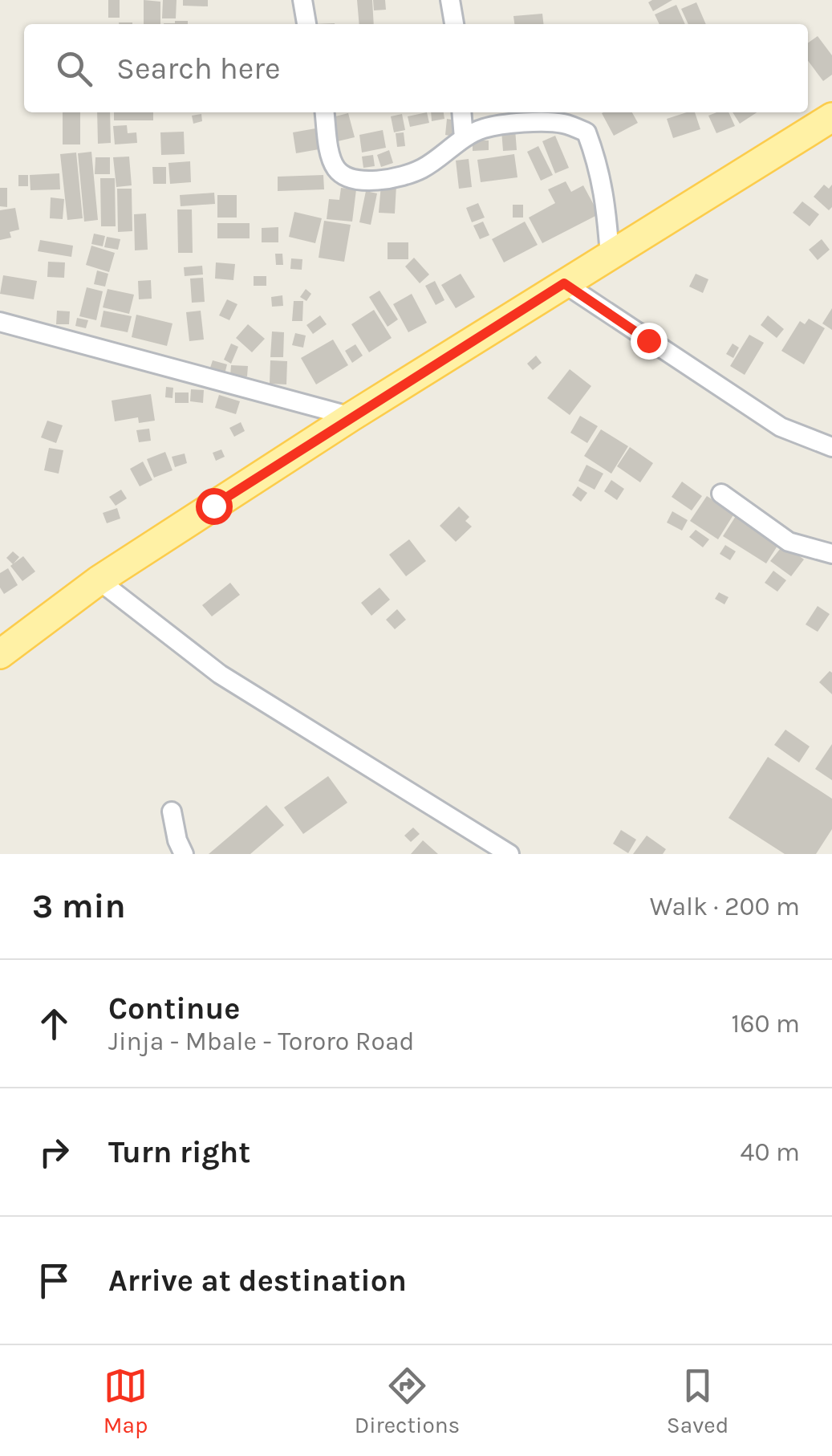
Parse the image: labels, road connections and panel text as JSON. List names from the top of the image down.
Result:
{
  "page": {
    "search": "Search here",
    "heading": ["3 min", "Walk · 200 m"],
    "list": [
      ["Continue", "Jinja - Mbale - Tororo Road", "160 m"],
      ["Turn right", "40 m"],
      "Arrive at destination"
    ],
    "nav": ["Map", "Directions", "Saved"]
  }
}
